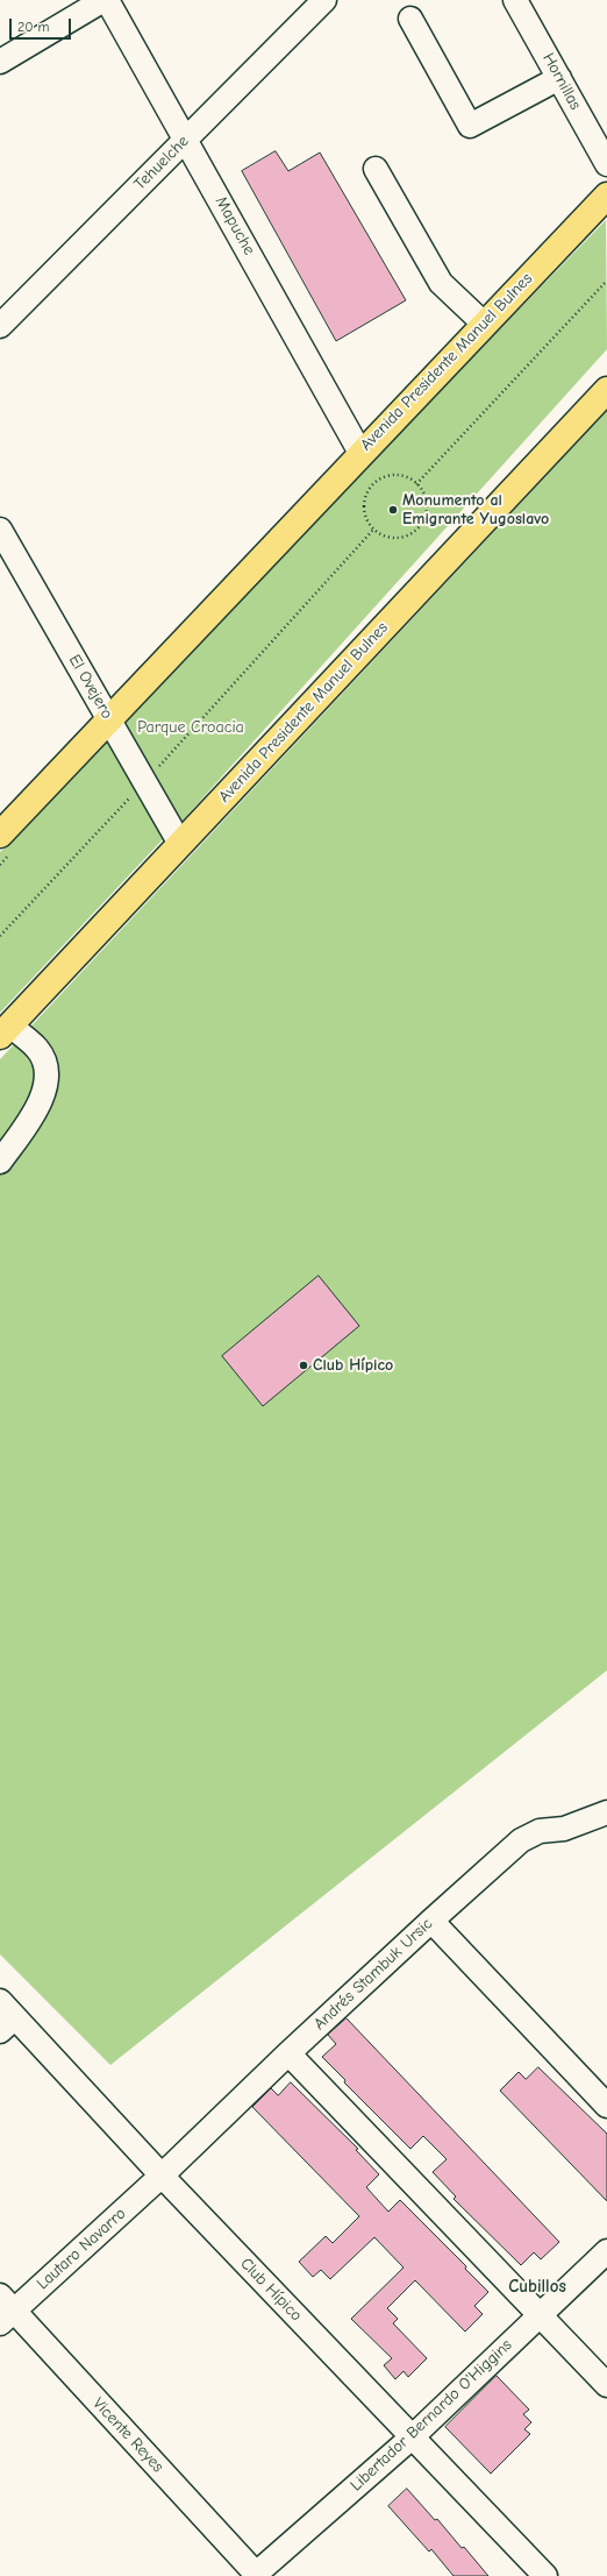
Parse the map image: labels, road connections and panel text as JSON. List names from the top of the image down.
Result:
{
  "streets": {
    "main road": ["Avenida Presidente Manuel Bulnes"],
    "street": [
      "Hornillas",
      "Tehuelche",
      "Mapuche",
      "El Ovejero",
      "Andrés Stambuk Ursic",
      "Lautaro Navarro",
      "Club Hípico",
      "Libertador Bernardo O'Higgins",
      "Vicente Reyes"
    ]
  },
  "crossings": [
    ["Tehuelche", "Mapuche"],
    ["Mapuche", "Avenida Presidente Manuel Bulnes"],
    ["Avenida Presidente Manuel Bulnes", "El Ovejero"],
    ["Andrés Stambuk Ursic", "Lautaro Navarro"],
    ["Andrés Stambuk Ursic", "Club Hípico"],
    ["Lautaro Navarro", "Club Hípico"],
    ["Lautaro Navarro", "Vicente Reyes"],
    ["Club Hípico", "Libertador Bernardo O'Higgins"],
    ["Libertador Bernardo O'Higgins", "Vicente Reyes"]
  ],
  "districts": ["Cubillos"],
  "parks": ["Parque Croacia"],
  "places": ["Monumento al Emigrante Yugoslavo", "Club Hípico"],
  "scale_bar": "20 m"
}
